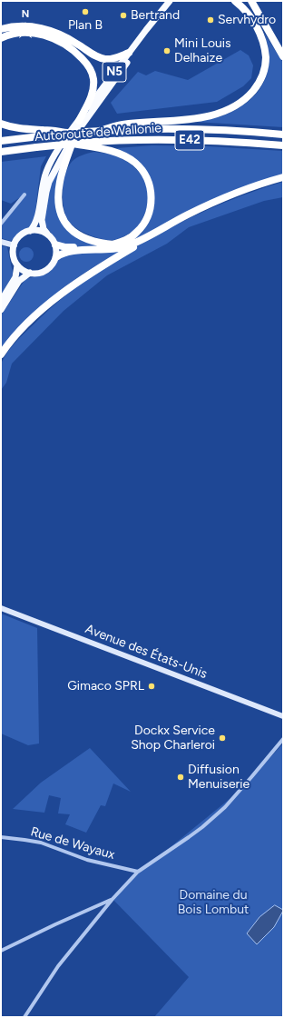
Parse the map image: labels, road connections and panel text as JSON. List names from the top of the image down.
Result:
{
  "streets": {
    "highway": ["Autoroute de Wallonie", "E42"],
    "main road": ["N5"],
    "street": ["Avenue des États-Unis", "Rue de Wayaux"]
  },
  "crossings": [
    ["N5", "Autoroute de Wallonie"]
  ],
  "parks": ["Domaine du Bois Lombut"],
  "places": [
    "Plan B",
    "Bertrand",
    "Servhydro",
    "Mini Louis Delhaize",
    "Gimaco SPRL",
    "Dockx Service Shop Charleroi",
    "Diffusion Menuiserie"
  ],
  "north": "top"
}
